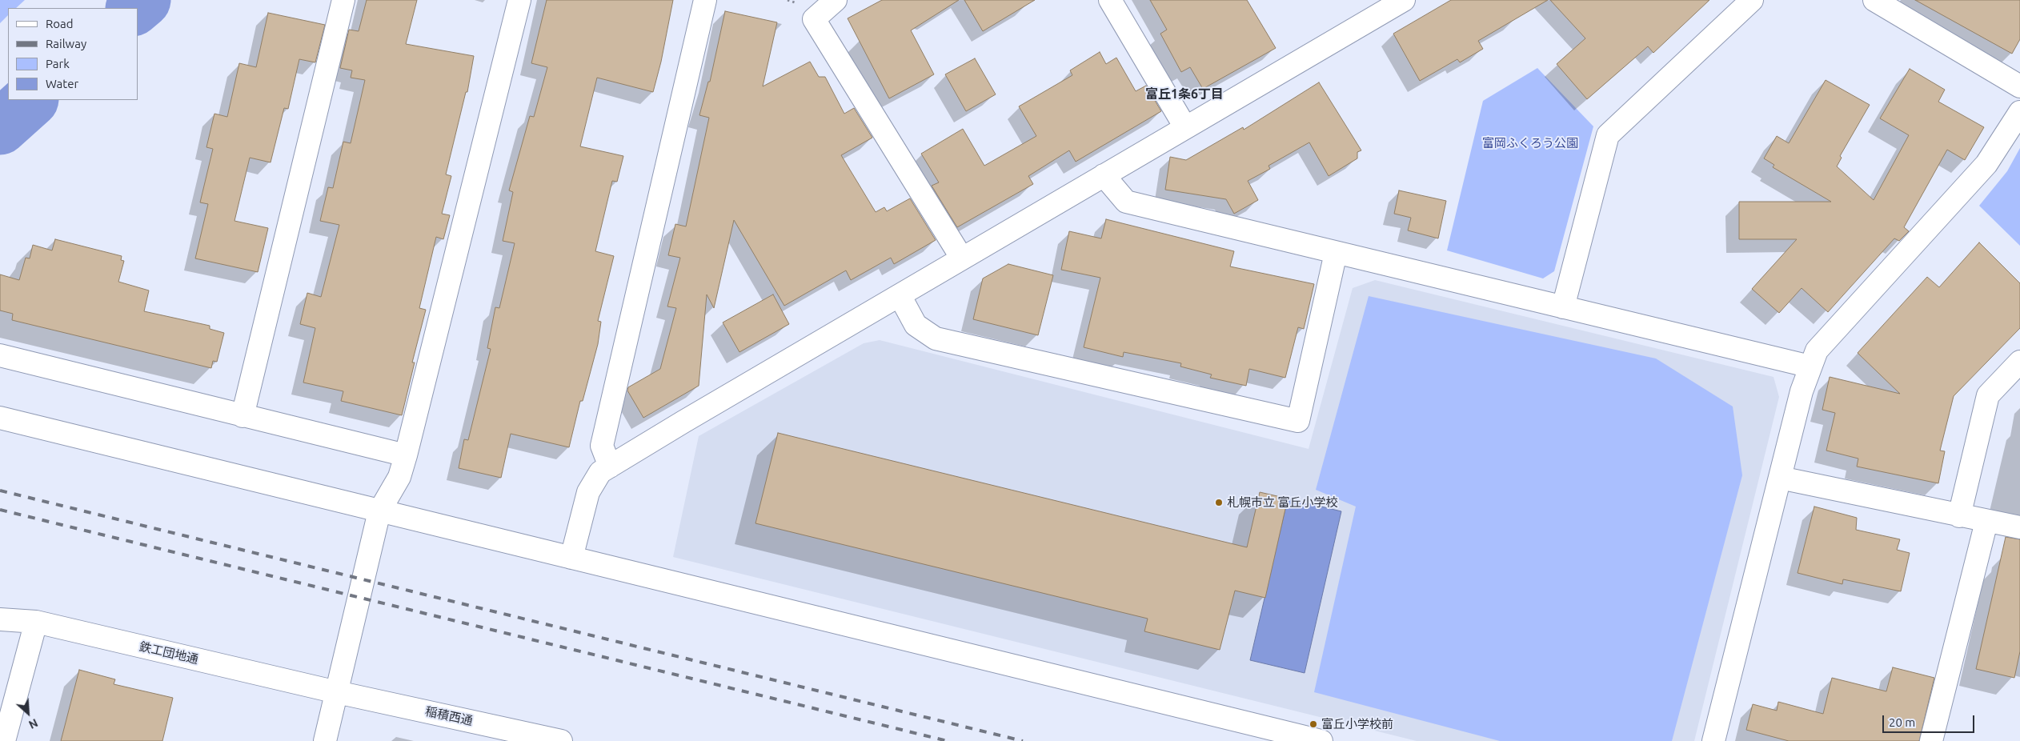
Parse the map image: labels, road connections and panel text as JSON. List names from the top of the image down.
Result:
{
  "streets": {
    "street": ["鉄工団地通", "稲積西通"]
  },
  "crossings": [
    ["鉄工団地通", "稲積西通"]
  ],
  "districts": ["富丘1条6丁目"],
  "parks": ["富岡ふくろう公園"],
  "places": ["札幌市立 富丘小学校", "富丘小学校前"],
  "legend": [
    "Road",
    "Railway",
    "Park",
    "Water"
  ],
  "scale_bar": "20 m",
  "north": "bottom right"
}
